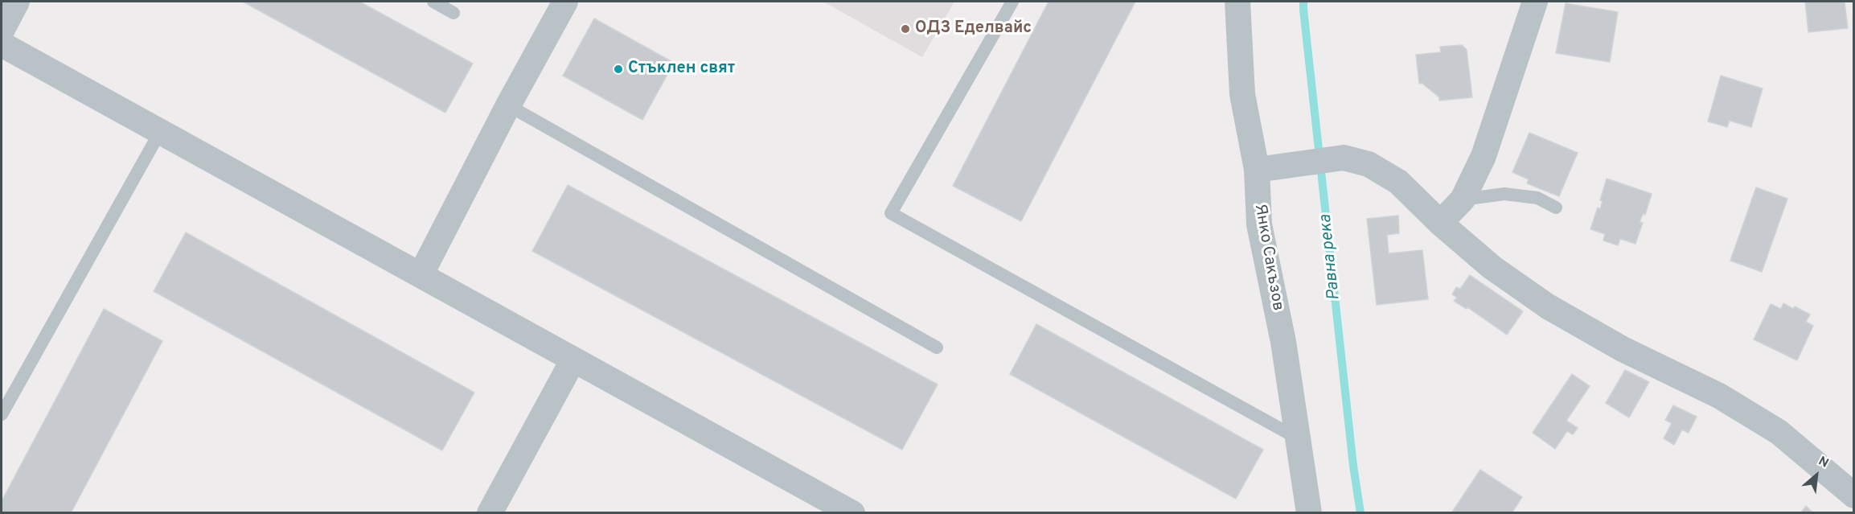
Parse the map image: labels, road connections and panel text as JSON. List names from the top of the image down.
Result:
{
  "streets": {
    "street": ["Янко Сакъзов"]
  },
  "water": ["Равна река"],
  "places": ["ОДЗ Еделвайс", "Стъклен свят"],
  "north": "top right"
}
